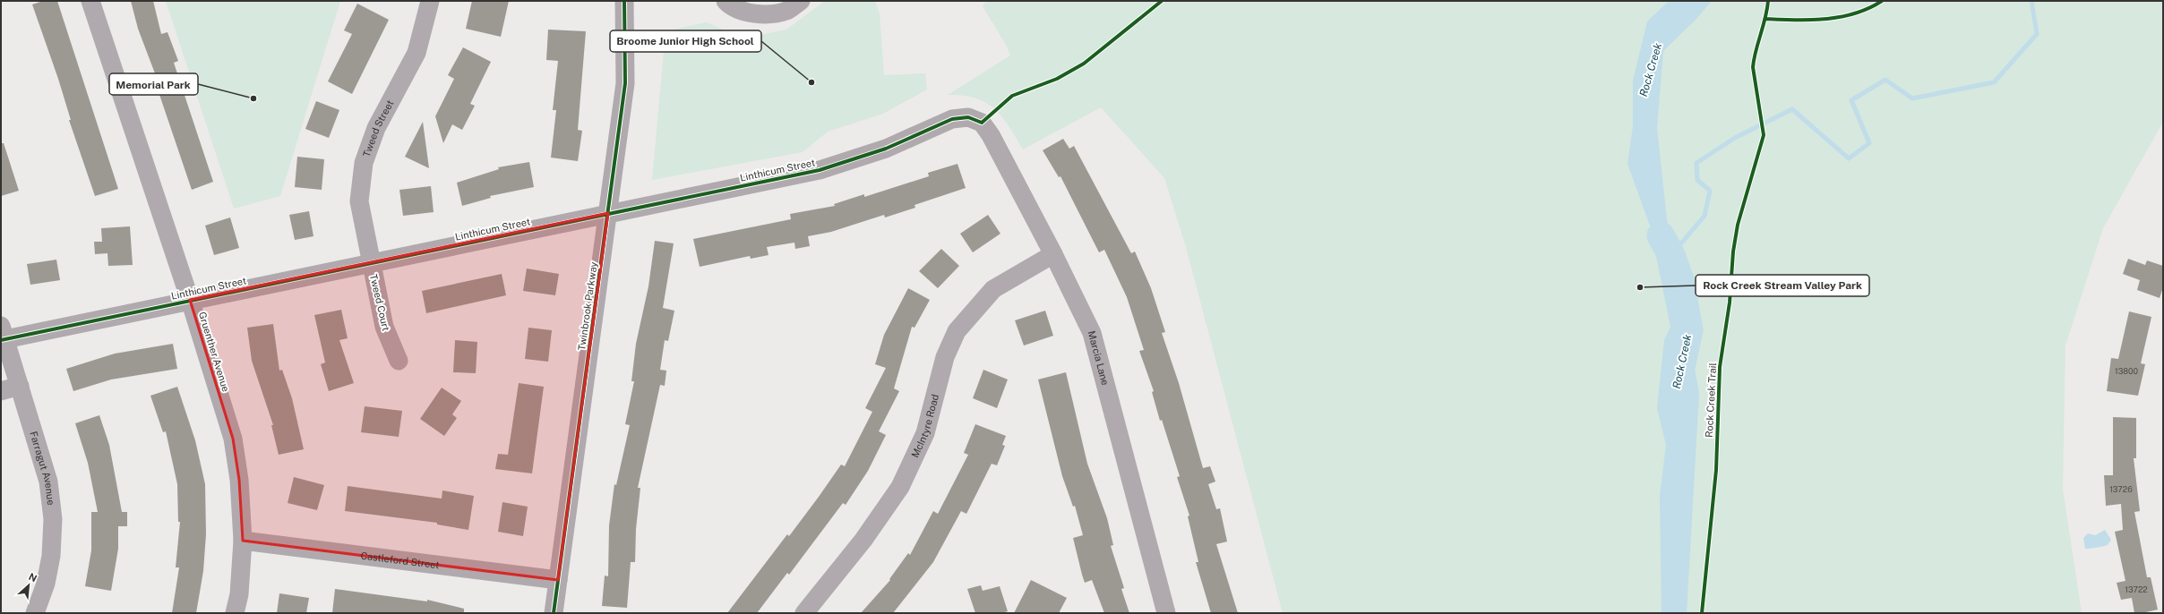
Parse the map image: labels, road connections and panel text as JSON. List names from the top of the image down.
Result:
{
  "streets": {
    "street": [
      "Tweed Street",
      "Linthicum Street",
      "Tweed Court",
      "Twinbrook Parkway",
      "Gruenther Avenue",
      "Marcia Lane",
      "McIntyre Road",
      "Farragut Avenue",
      "Castleford Street"
    ],
    "cycle path": ["Rock Creek Trail"]
  },
  "crossings": [
    ["Tweed Street", "Linthicum Street"],
    ["Tweed Street", "Tweed Court"],
    ["Linthicum Street", "Tweed Court"],
    ["Linthicum Street", "Twinbrook Parkway"],
    ["Linthicum Street", "Gruenther Avenue"],
    ["Linthicum Street", "Marcia Lane"],
    ["Linthicum Street", "Farragut Avenue"],
    ["Twinbrook Parkway", "Castleford Street"],
    ["Gruenther Avenue", "Castleford Street"],
    ["Marcia Lane", "McIntyre Road"]
  ],
  "water": ["Rock Creek"],
  "places": ["Broome Junior High School", "Memorial Park", "Rock Creek Stream Valley Park"],
  "house_numbers": ["13800", "13726", "13722"],
  "north": "top right"
}
